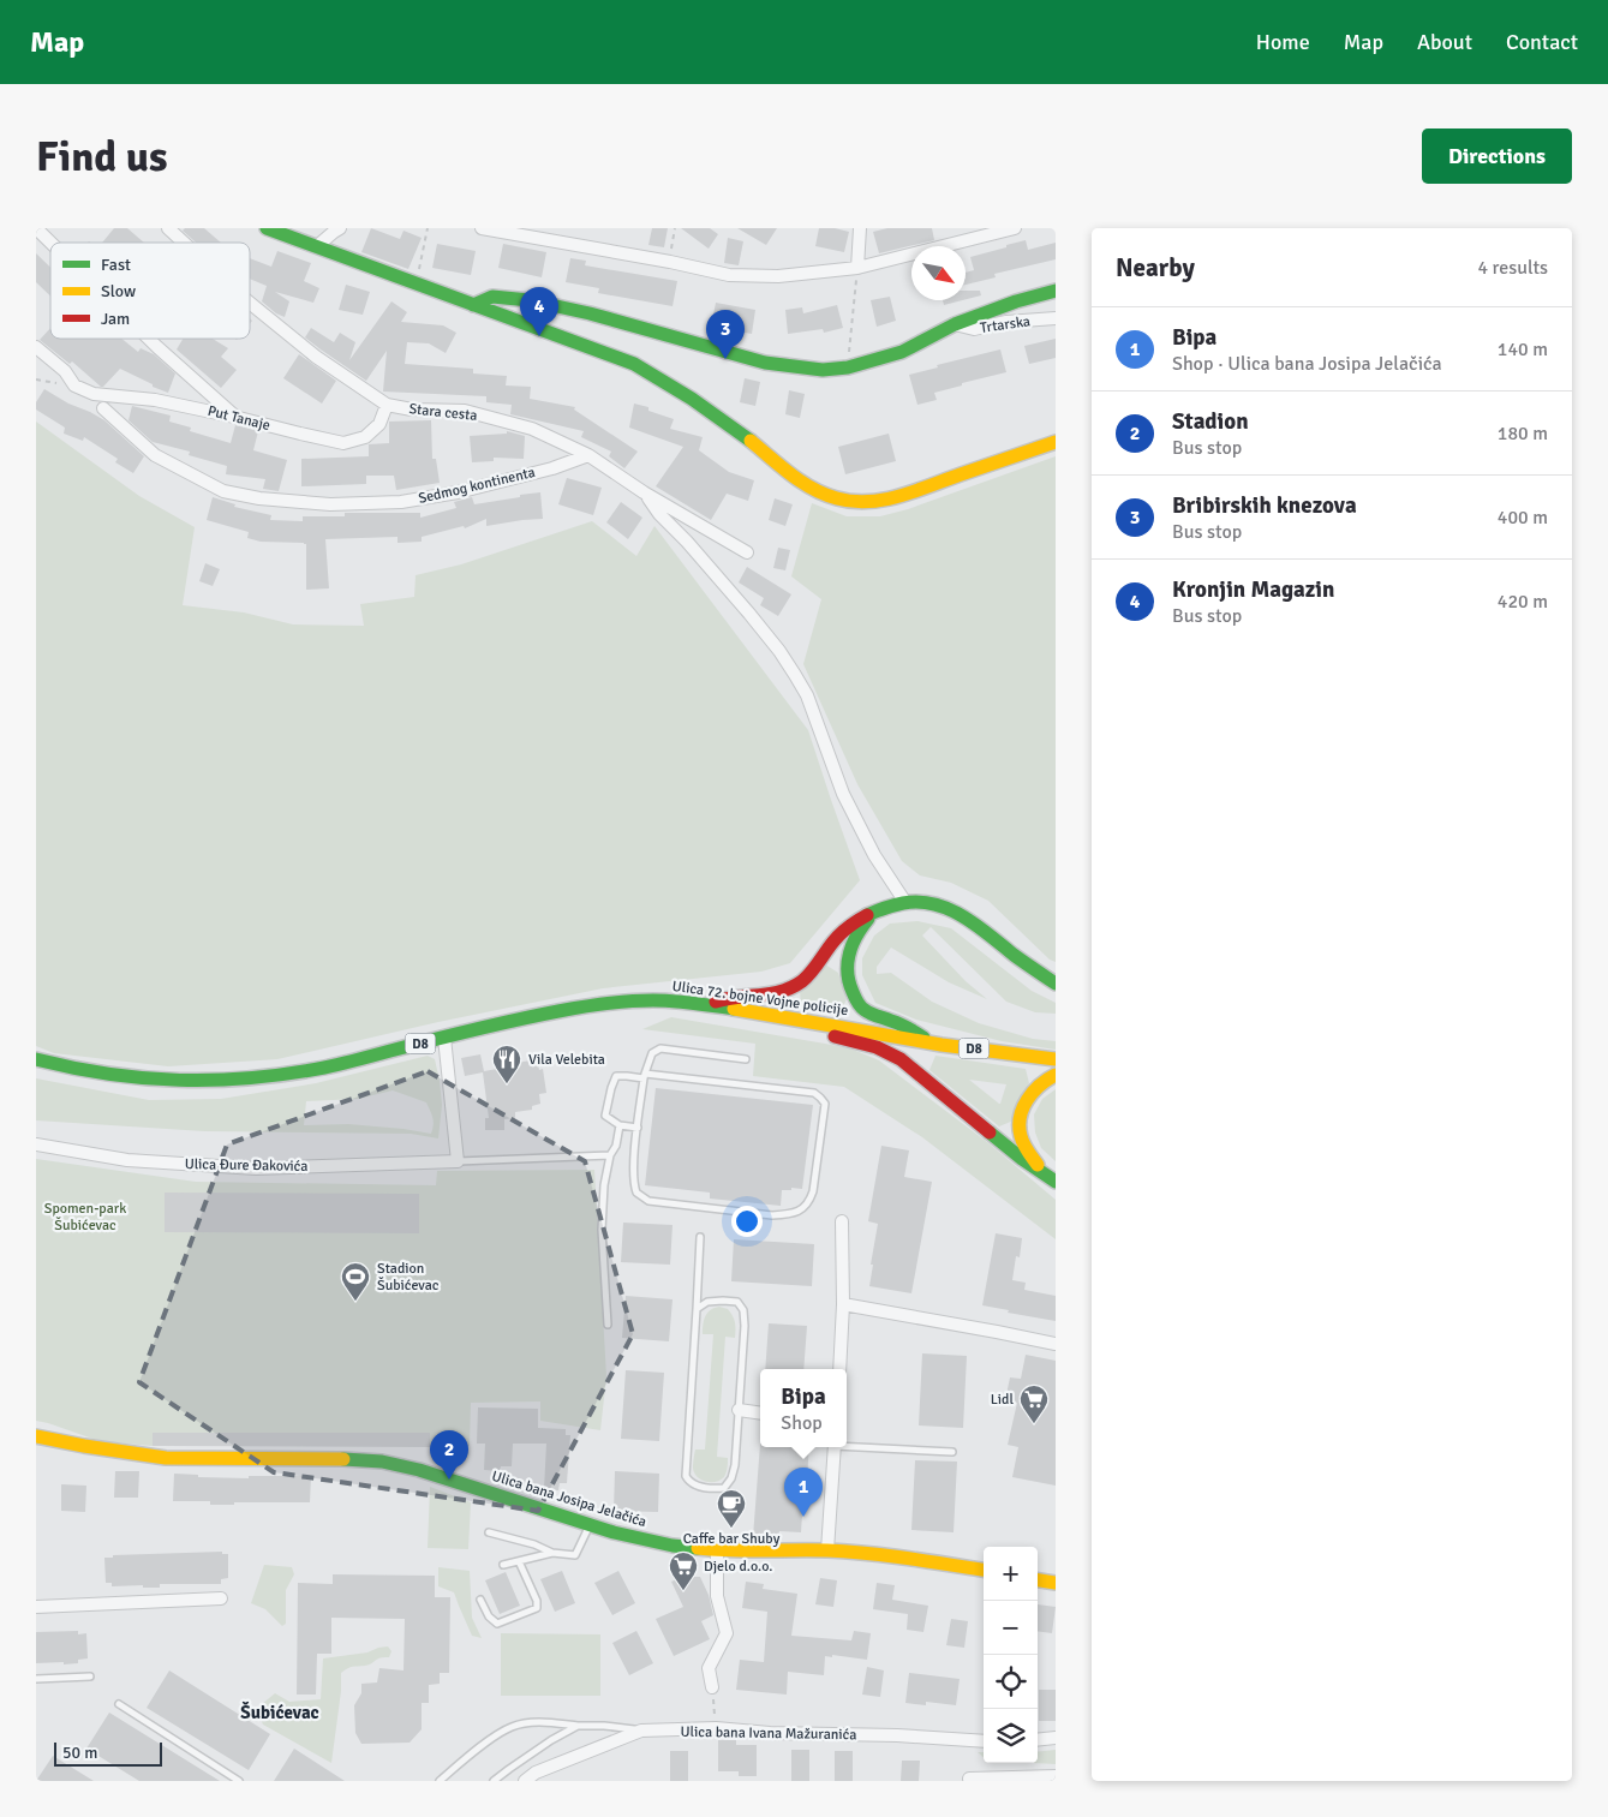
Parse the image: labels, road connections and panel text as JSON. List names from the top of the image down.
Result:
{
  "streets": {
    "main road": ["Ulica 72. bojne Vojne policije", "D8", "Ulica bana Josipa Jelačića"],
    "street": [
      "Trtarska",
      "Stara cesta",
      "Put Tanaje",
      "Sedmog kontinenta",
      "Ulica Đure Đakovića",
      "Ulica bana Ivana Mažuranića"
    ]
  },
  "crossings": [
    ["Stara cesta", "Put Tanaje"],
    ["Stara cesta", "Sedmog kontinenta"]
  ],
  "districts": ["Šubićevac"],
  "parks": ["Spomen-park Šubićevac"],
  "places": {
    "restaurant": ["Vila Velebita"],
    "sports": ["Stadion Šubićevac"],
    "supermarket": ["Lidl", "Djelo d.o.o."],
    "cafe": ["Caffe bar Shuby"]
  },
  "legend": ["Fast", "Slow", "Jam"],
  "scale_bar": "50 m",
  "north": "bottom right",
  "page": {
    "header": "Map",
    "nav": [
      "Home",
      "Map",
      "About",
      "Contact"
    ],
    "buttons": "Directions",
    "title": "Find us",
    "heading": ["Nearby", "4 results"],
    "pins": [
      "4",
      "3",
      "2",
      "1"
    ],
    "list": [
      {
        "mark": "1",
        "name": "Bipa",
        "note": "Shop · Ulica bana Josipa Jelačića",
        "value": "140 m"
      },
      {
        "mark": "2",
        "name": "Stadion",
        "note": "Bus stop",
        "value": "180 m"
      },
      {
        "mark": "3",
        "name": "Bribirskih knezova",
        "note": "Bus stop",
        "value": "400 m"
      },
      {
        "mark": "4",
        "name": "Kronjin Magazin",
        "note": "Bus stop",
        "value": "420 m"
      }
    ],
    "popup": ["Bipa", "Shop"],
    "map_buttons": ["+", "−"],
    "scale": "50 m"
  }
}
